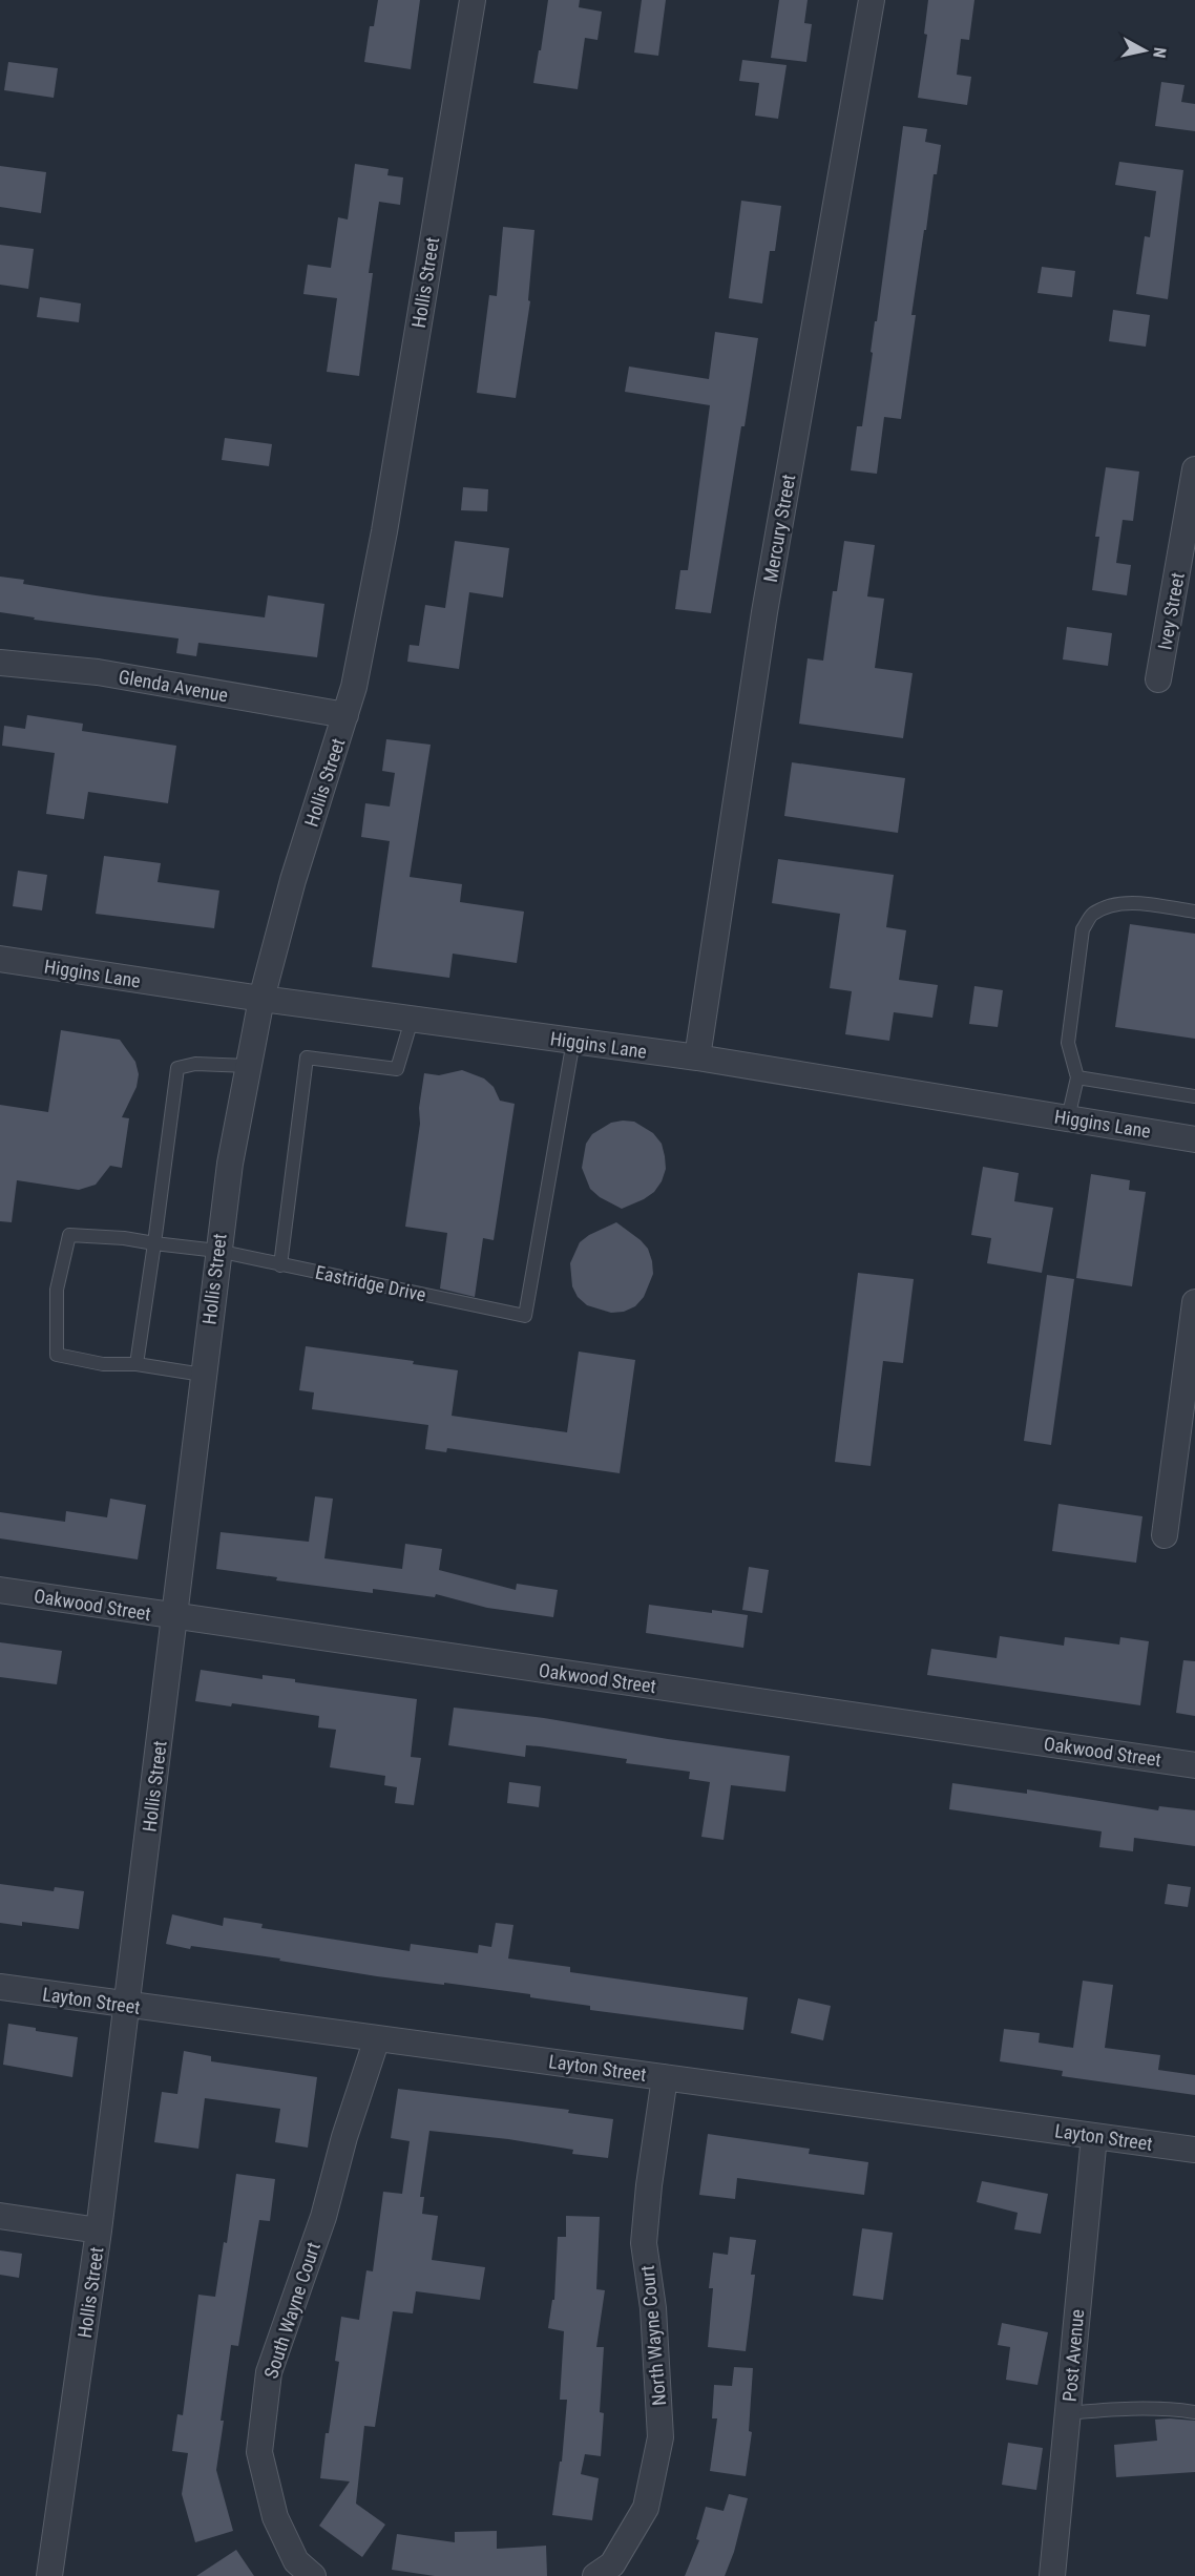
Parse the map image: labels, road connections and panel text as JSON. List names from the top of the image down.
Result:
{
  "streets": {
    "street": [
      "Hollis Street",
      "Mercury Street",
      "Ivey Street",
      "Glenda Avenue",
      "Higgins Lane",
      "Oakwood Street",
      "Layton Street",
      "South Wayne Court",
      "North Wayne Court",
      "Post Avenue"
    ],
    "lane": ["Eastridge Drive"]
  },
  "crossings": [
    ["Hollis Street", "Glenda Avenue"],
    ["Hollis Street", "Higgins Lane"],
    ["Hollis Street", "Eastridge Drive"],
    ["Hollis Street", "Oakwood Street"],
    ["Hollis Street", "Layton Street"],
    ["Mercury Street", "Higgins Lane"],
    ["Higgins Lane", "Eastridge Drive"],
    ["Layton Street", "South Wayne Court"],
    ["Layton Street", "North Wayne Court"],
    ["Layton Street", "Post Avenue"]
  ],
  "north": "right"
}
